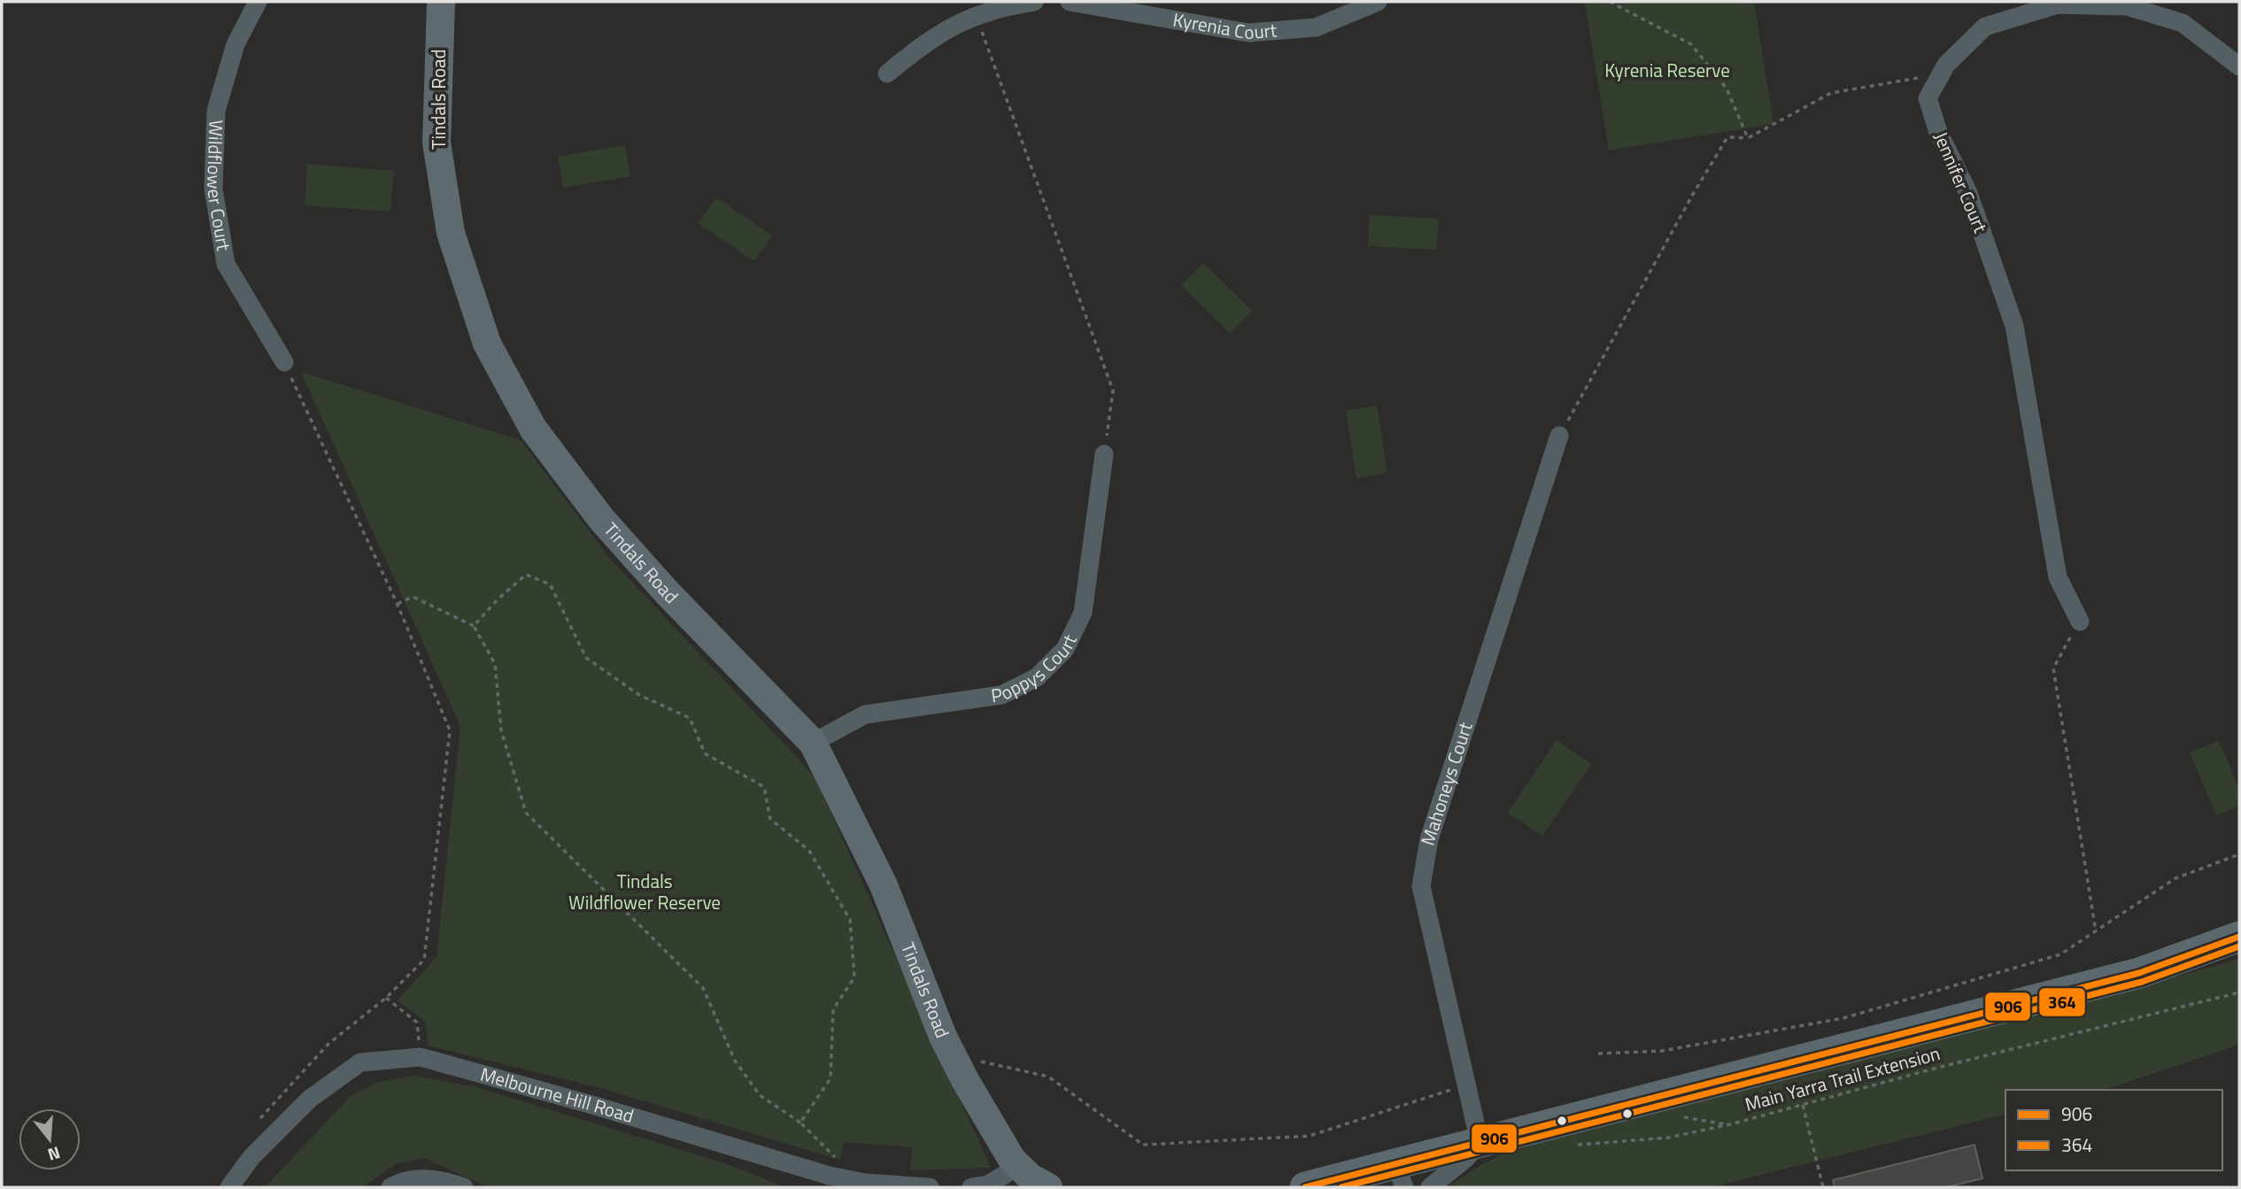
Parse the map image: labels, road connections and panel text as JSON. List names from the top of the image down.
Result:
{
  "streets": {
    "main road": ["Tindals Road"],
    "street": [
      "Kyrenia Court",
      "Jennifer Court",
      "Wildflower Court",
      "Poppys Court",
      "Mahoneys Court",
      "Melbourne Hill Road"
    ],
    "path": ["Main Yarra Trail Extension"]
  },
  "crossings": [
    ["Tindals Road", "Poppys Court"]
  ],
  "parks": ["Kyrenia Reserve", "Tindals Wildflower Reserve"],
  "lines": ["transit line 906", "transit line 364"],
  "legend": ["906", "364"],
  "north": "bottom"
}
